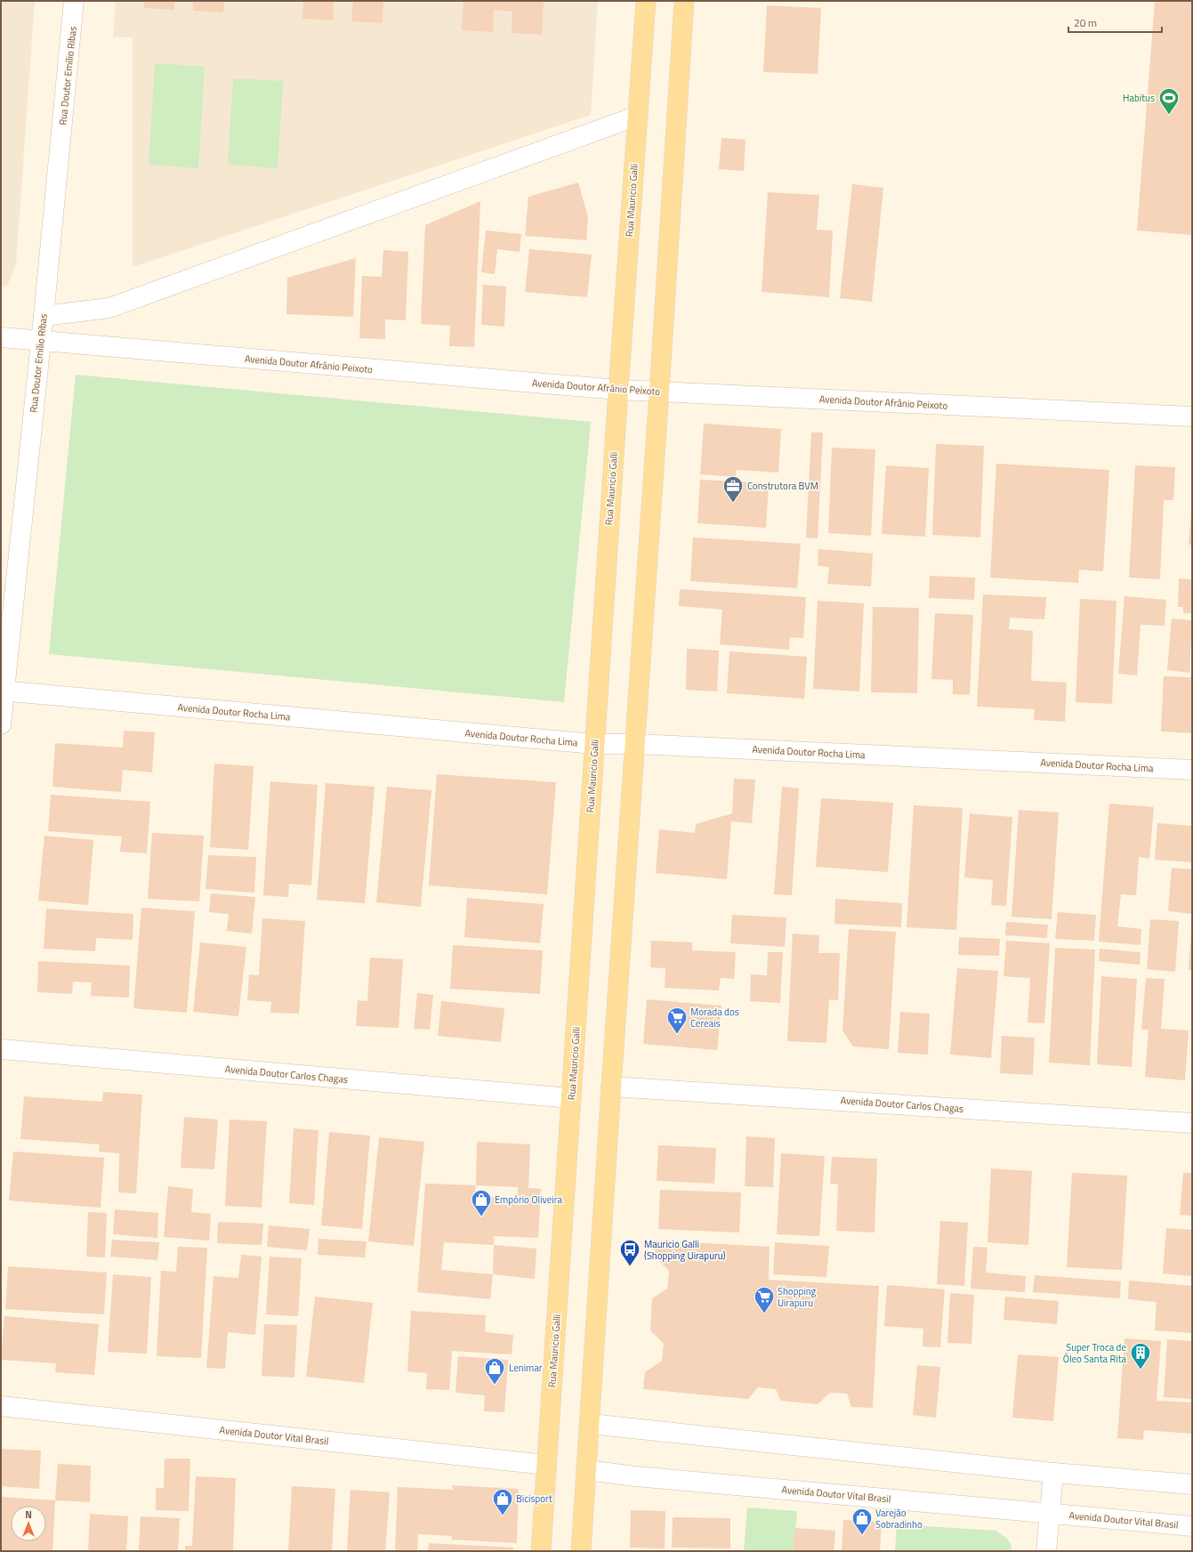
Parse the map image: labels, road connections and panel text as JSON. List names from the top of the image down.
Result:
{
  "streets": {
    "main road": ["Rua Mauricio Galli"],
    "street": [
      "Rua Doutor Emílio Ribas",
      "Avenida Doutor Afrânio Peixoto",
      "Avenida Doutor Rocha Lima",
      "Avenida Doutor Carlos Chagas",
      "Avenida Doutor Vital Brasil"
    ]
  },
  "crossings": [
    ["Rua Doutor Emílio Ribas", "Avenida Doutor Afrânio Peixoto"],
    ["Rua Doutor Emílio Ribas", "Avenida Doutor Rocha Lima"],
    ["Rua Mauricio Galli", "Avenida Doutor Afrânio Peixoto"],
    ["Rua Mauricio Galli", "Avenida Doutor Rocha Lima"],
    ["Rua Mauricio Galli", "Avenida Doutor Carlos Chagas"],
    ["Rua Mauricio Galli", "Avenida Doutor Vital Brasil"]
  ],
  "places": {
    "sports": ["Habitus"],
    "office": ["Construtora BVM"],
    "supermarket": ["Morada dos Cereais", "Shopping Uirapuru"],
    "shop": [
      "Empório Oliveira",
      "Lenimar",
      "Bicisport",
      "Varejão Sobradinho"
    ],
    "bus stop": ["Mauricio Galli (Shopping Uirapuru)"],
    "building": ["Super Troca de Óleo Santa Rita"]
  },
  "scale_bar": "20 m",
  "north": "top"
}
